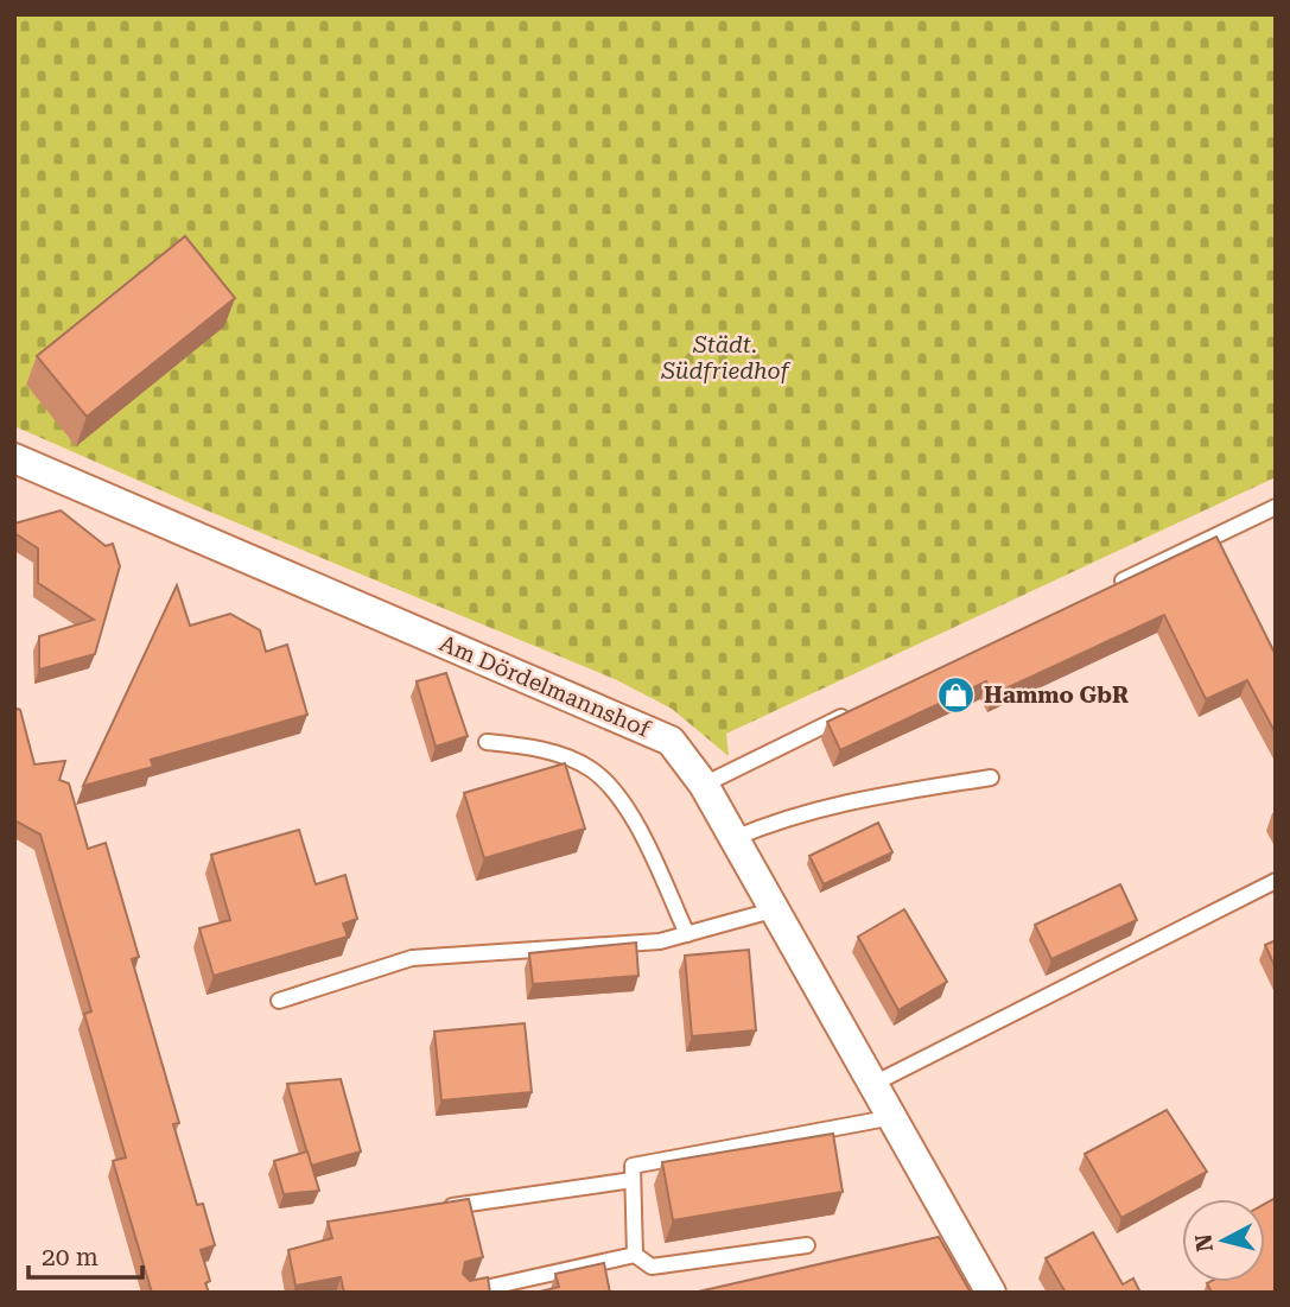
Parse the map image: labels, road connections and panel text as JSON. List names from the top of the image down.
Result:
{
  "streets": {
    "street": ["Am Dördelmannshof"]
  },
  "parks": ["Städt. Südfriedhof"],
  "places": {
    "shop": ["Hammo GbR"]
  },
  "scale_bar": "20 m",
  "north": "left"
}
